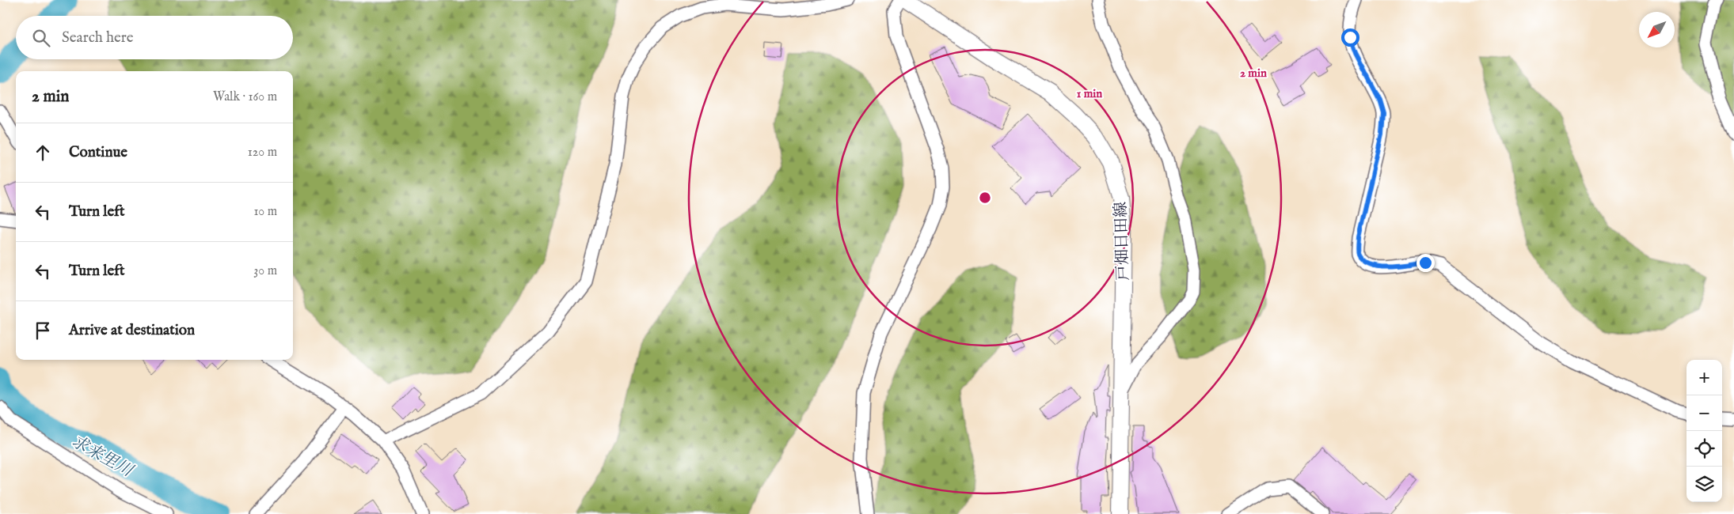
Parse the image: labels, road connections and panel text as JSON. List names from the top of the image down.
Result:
{
  "streets": {
    "main road": ["戸畑日田線"]
  },
  "water": ["求来里川"],
  "north": "bottom left",
  "page": {
    "search": "Search here",
    "heading": ["2 min", "Walk · 160 m"],
    "list": [
      ["Continue", "120 m"],
      ["Turn left", "10 m"],
      ["Turn left", "30 m"],
      "Arrive at destination"
    ],
    "map_buttons": ["+", "−"]
  },
  "rings": ["2 min", "1 min"]
}
